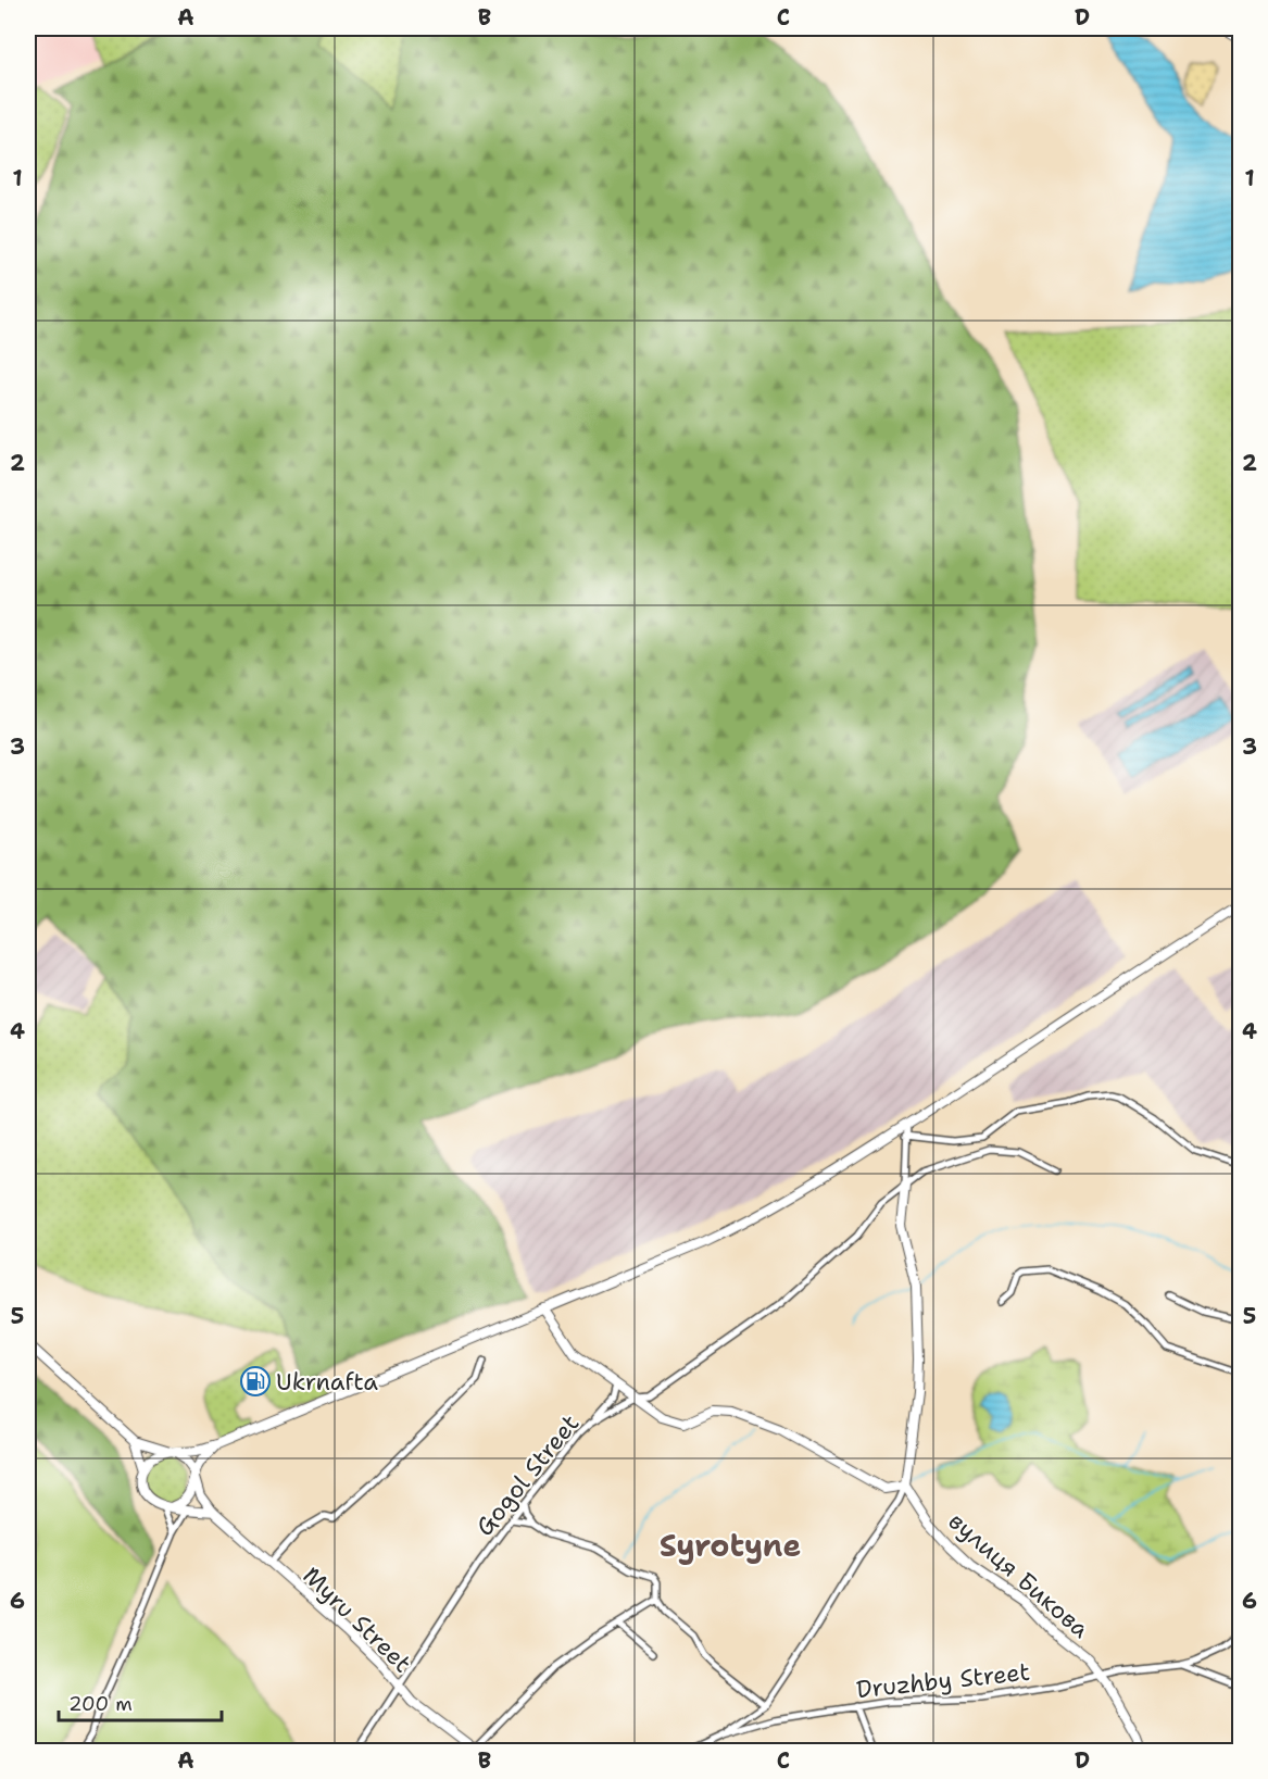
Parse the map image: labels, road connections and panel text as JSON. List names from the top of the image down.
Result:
{
  "streets": {
    "street": [
      "Gogol Street",
      "вулиця Бикова",
      "Myru Street",
      "Druzhby Street"
    ]
  },
  "crossings": [
    ["Gogol Street", "Myru Street"],
    ["вулиця Бикова", "Druzhby Street"]
  ],
  "districts": ["Syrotyne"],
  "places": {
    "fuel station": ["Ukrnafta"]
  },
  "scale_bar": "200 m",
  "grid": {
    "columns": [
      "A",
      "B",
      "C",
      "D"
    ],
    "rows": [
      "1",
      "2",
      "3",
      "4",
      "5",
      "6"
    ]
  }
}
